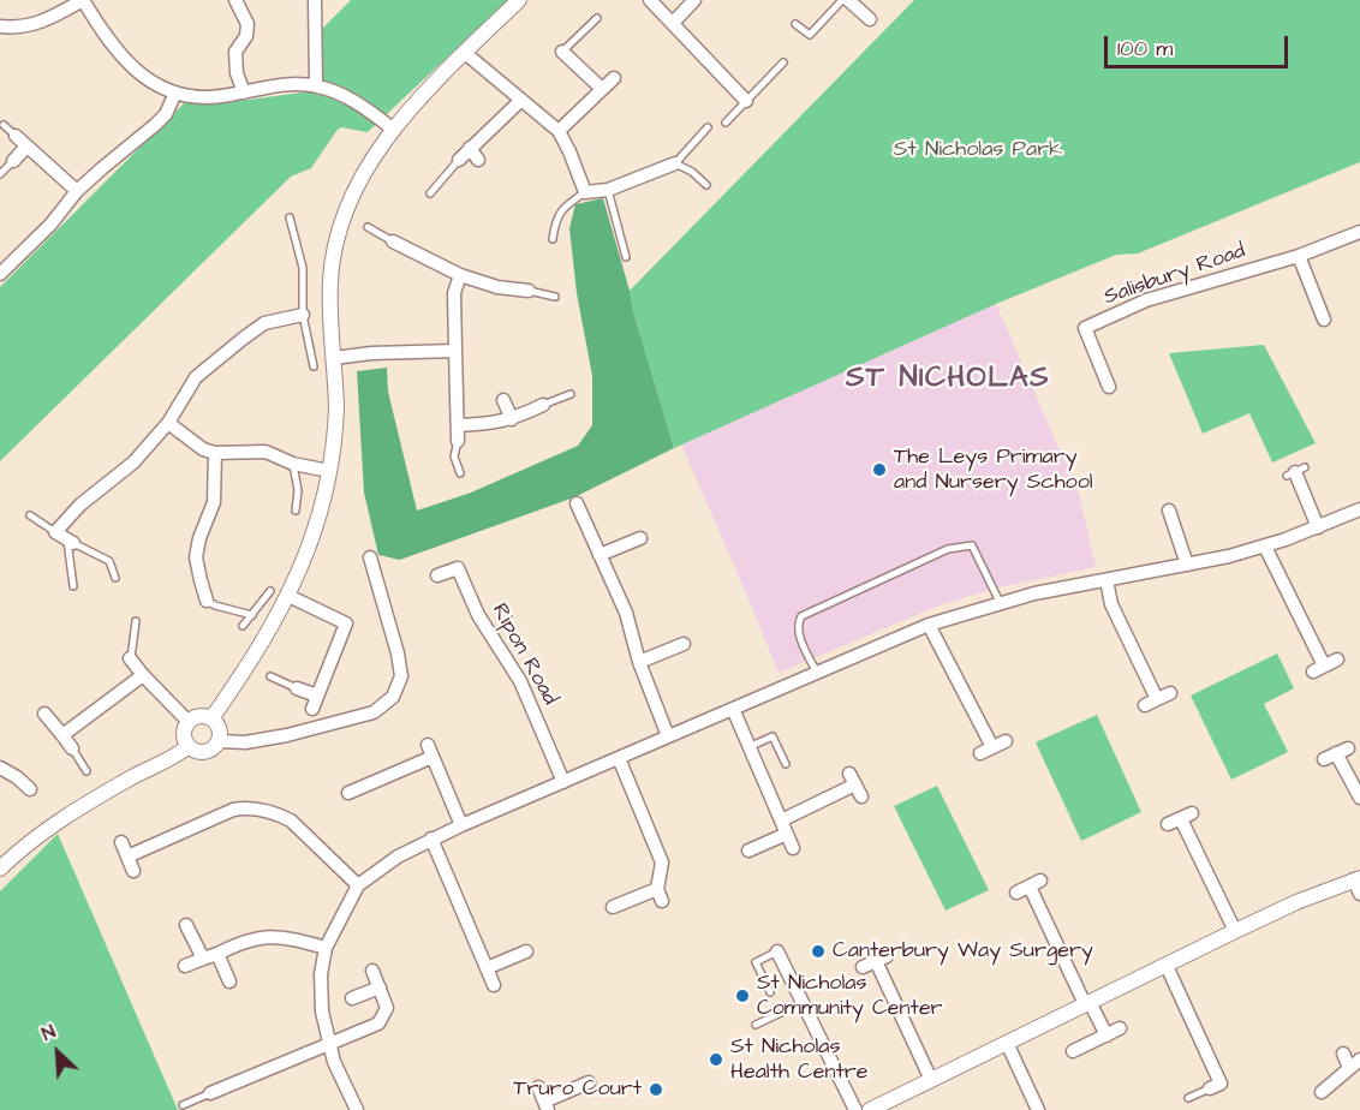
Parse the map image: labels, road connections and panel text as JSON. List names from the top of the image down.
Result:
{
  "streets": {
    "street": ["Salisbury Road", "Ripon Road"]
  },
  "districts": ["ST NICHOLAS"],
  "parks": ["St Nicholas Park"],
  "places": [
    "The Leys Primary and Nursery School",
    "Canterbury Way Surgery",
    "St Nicholas Community Center",
    "St Nicholas Health Centre",
    "Truro Court"
  ],
  "scale_bar": "100 m",
  "north": "top left"
}
